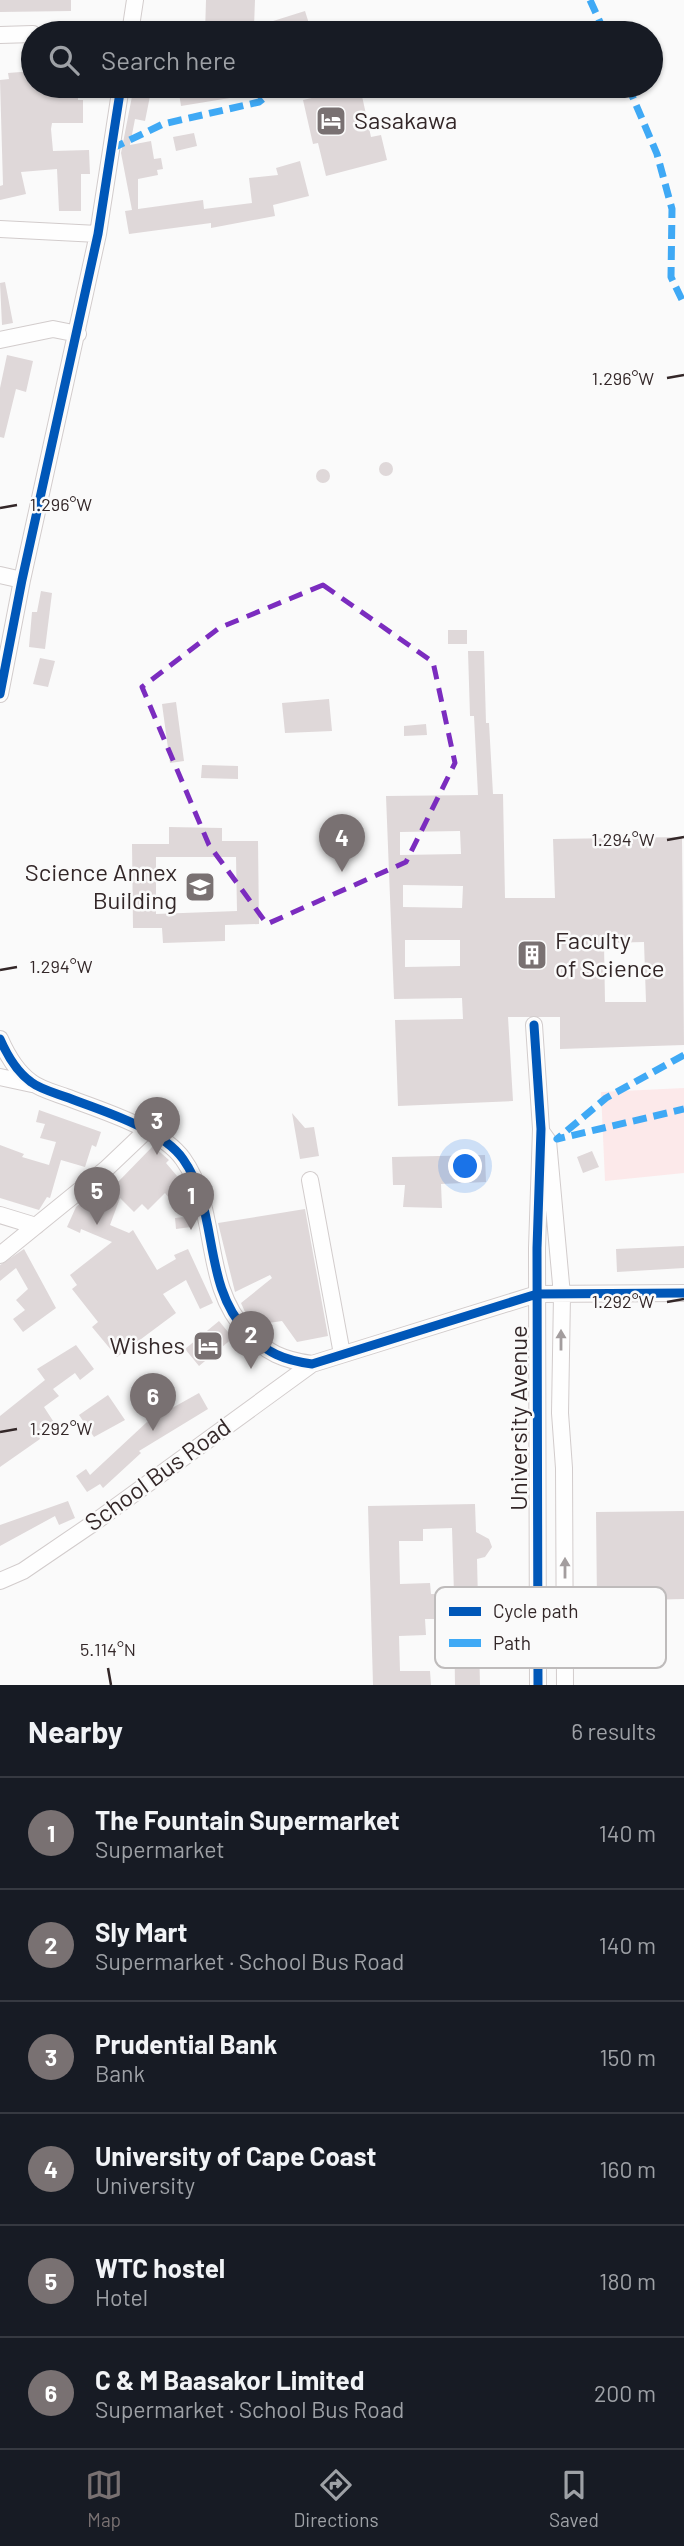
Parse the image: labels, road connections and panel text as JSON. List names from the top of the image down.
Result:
{
  "streets": {
    "street": ["University Avenue", "School Bus Road"]
  },
  "places": {
    "hotel": ["Sasakawa", "Wishes"],
    "school or university": ["Science Annex Building"],
    "building": ["Faculty of Science"]
  },
  "legend": ["Cycle path", "Path"],
  "page": {
    "search": "Search here",
    "pins": [
      "4",
      "3",
      "5",
      "1",
      "2",
      "6"
    ],
    "heading": ["Nearby", "6 results"],
    "list": [
      {
        "mark": "1",
        "name": "The Fountain Supermarket",
        "note": "Supermarket",
        "value": "140 m"
      },
      {
        "mark": "2",
        "name": "Sly Mart",
        "note": "Supermarket · School Bus Road",
        "value": "140 m"
      },
      {
        "mark": "3",
        "name": "Prudential Bank",
        "note": "Bank",
        "value": "150 m"
      },
      {
        "mark": "4",
        "name": "University of Cape Coast",
        "note": "University",
        "value": "160 m"
      },
      {
        "mark": "5",
        "name": "WTC hostel",
        "note": "Hotel",
        "value": "180 m"
      },
      {
        "mark": "6",
        "name": "C & M Baasakor Limited",
        "note": "Supermarket · School Bus Road",
        "value": "200 m"
      }
    ],
    "nav": ["Map", "Directions", "Saved"]
  },
  "coordinates": [
    "1.296°W",
    "1.294°W",
    "1.292°W",
    "5.114°N"
  ]
}
